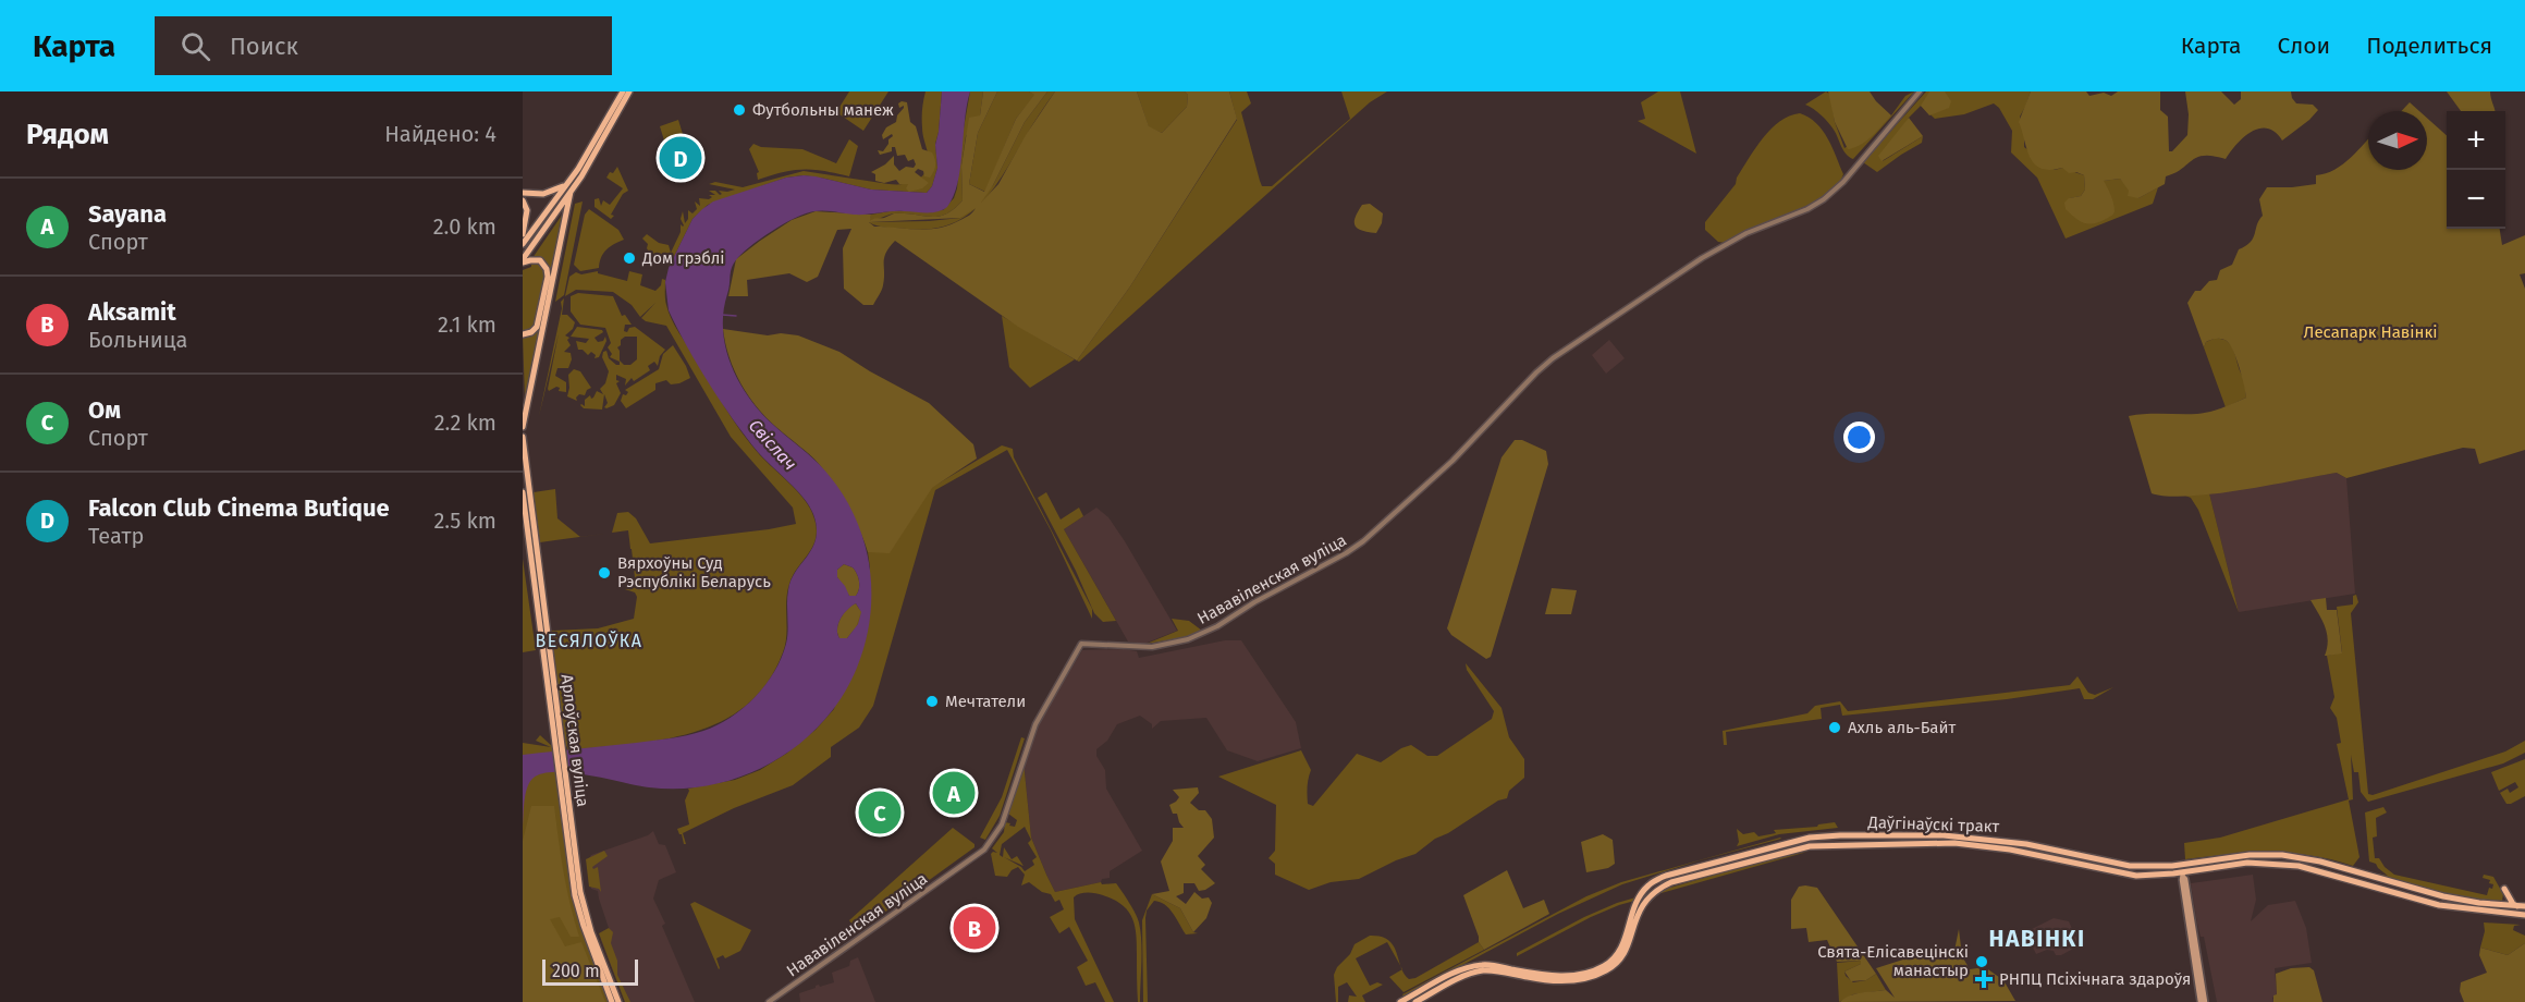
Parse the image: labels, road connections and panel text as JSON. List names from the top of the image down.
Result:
{
  "streets": {
    "main road": ["Арлоўская вуліца", "Даўгінаўскі тракт"],
    "street": ["Нававіленская вуліца"]
  },
  "districts": ["ВЕСЯЛОЎКА", "НАВІНКІ"],
  "water": ["Свіслач"],
  "parks": ["Лесапарк Навінкі"],
  "places": {
    "other": [
      "Футбольны манеж",
      "Дом грэблі",
      "Вярхоўны Суд Рэспублікі Беларусь",
      "Мечтатели",
      "Ахль аль-Байт",
      "Свята-Елісавецінскі манастыр"
    ],
    "health": ["РНПЦ Псіхічнага здароўя"]
  },
  "scale_bar": "200 m",
  "north": "right",
  "page": {
    "header": "Карта",
    "search": "Поиск",
    "nav": ["Карта", "Слои", "Поделиться"],
    "heading": ["Рядом", "Найдено: 4"],
    "map_buttons": ["+", "−"],
    "pins": [
      "D",
      "A",
      "C",
      "B"
    ],
    "list": [
      {
        "mark": "A",
        "name": "Sayana",
        "note": "Спорт",
        "value": "2.0 km"
      },
      {
        "mark": "B",
        "name": "Aksamit",
        "note": "Больница",
        "value": "2.1 km"
      },
      {
        "mark": "C",
        "name": "Ом",
        "note": "Спорт",
        "value": "2.2 km"
      },
      {
        "mark": "D",
        "name": "Falcon Club Cinema Butique",
        "note": "Театр",
        "value": "2.5 km"
      }
    ],
    "scale": "200 m"
  }
}
